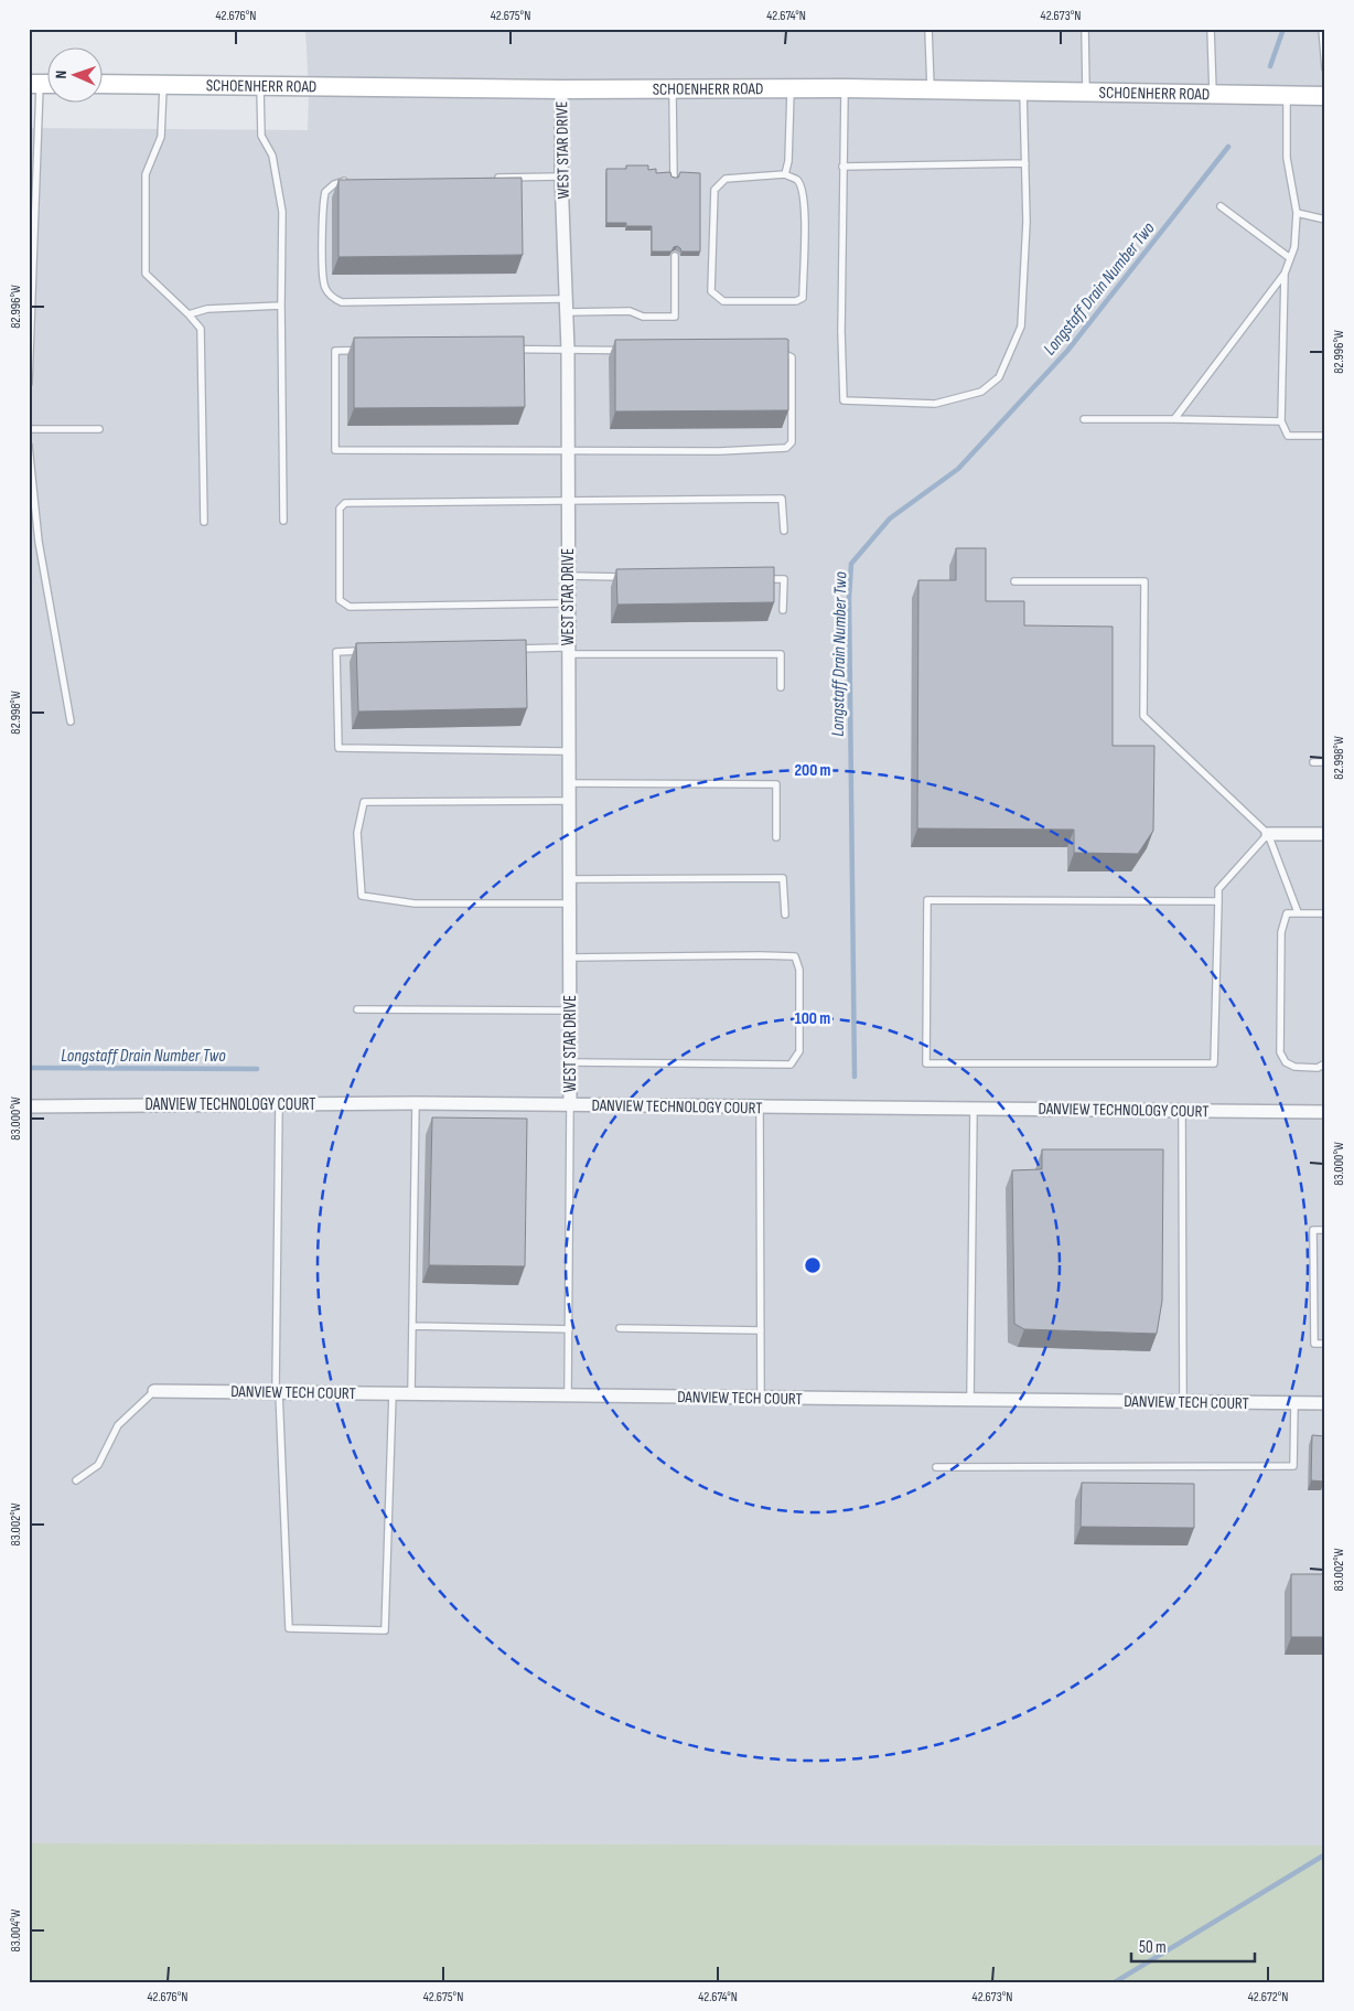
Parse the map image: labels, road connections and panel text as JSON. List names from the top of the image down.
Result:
{
  "streets": {
    "street": [
      "SCHOENHERR ROAD",
      "WEST STAR DRIVE",
      "DANVIEW TECHNOLOGY COURT",
      "DANVIEW TECH COURT"
    ]
  },
  "crossings": [
    ["SCHOENHERR ROAD", "WEST STAR DRIVE"],
    ["WEST STAR DRIVE", "DANVIEW TECHNOLOGY COURT"]
  ],
  "water": ["Longstaff Drain Number Two"],
  "scale_bar": "50 m",
  "north": "left",
  "coordinates": [
    "42.676°N",
    "42.675°N",
    "42.674°N",
    "42.673°N",
    "82.996°W",
    "82.998°W",
    "83.000°W",
    "83.002°W",
    "83.004°W",
    "42.672°N"
  ],
  "rings": ["200 m", "100 m"]
}
